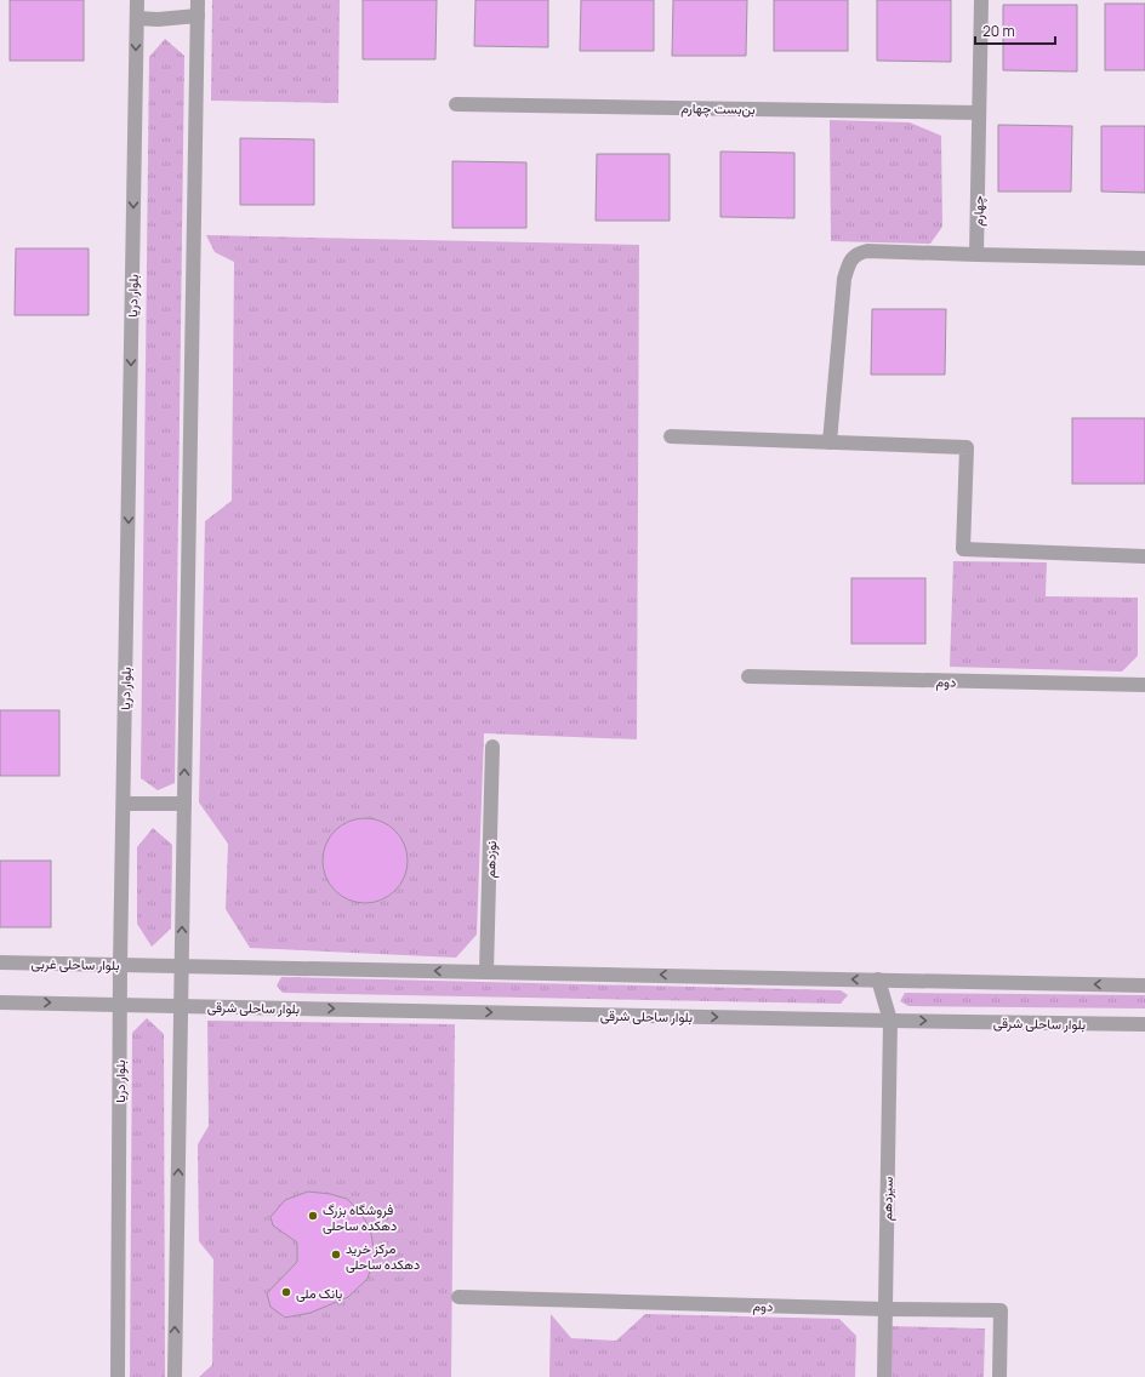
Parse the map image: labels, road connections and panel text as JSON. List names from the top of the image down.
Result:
{
  "streets": {
    "street": [
      "بن‌بست چهارم",
      "چهارم",
      "بلوار دریا",
      "دوم",
      "نوزدهم",
      "بلوار ساحلی غربی",
      "بلوار ساحلی شرقی",
      "سیزدهم"
    ]
  },
  "crossings": [
    ["بن‌بست چهارم", "چهارم"],
    ["بلوار دریا", "بلوار ساحلی غربی"],
    ["بلوار دریا", "بلوار ساحلی شرقی"],
    ["دوم", "سیزدهم"],
    ["بلوار ساحلی شرقی", "سیزدهم"]
  ],
  "places": ["فروشگاه بزرگ دهکده ساحلی", "مرکز خرید دهکده ساحلی", "بانک ملی"],
  "scale_bar": "20 m"
}
